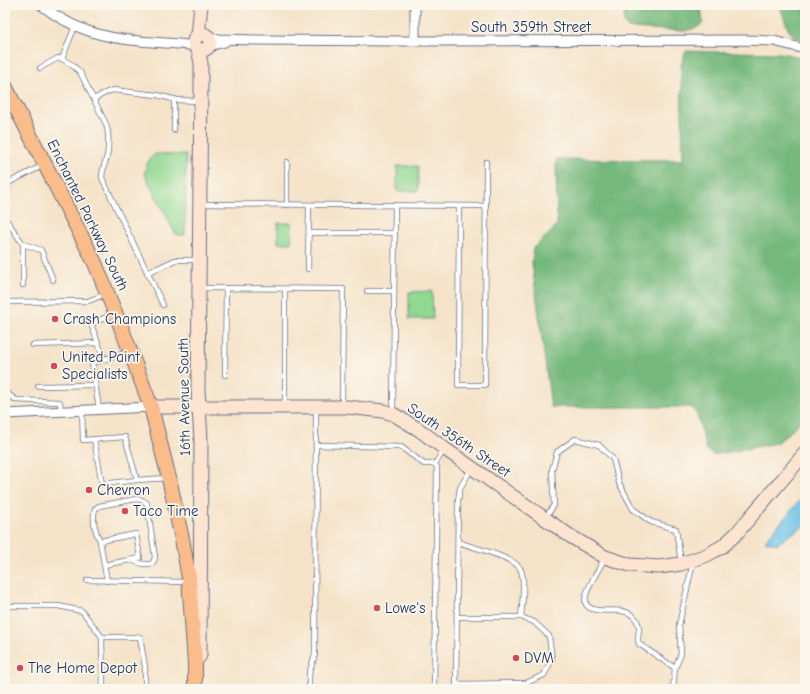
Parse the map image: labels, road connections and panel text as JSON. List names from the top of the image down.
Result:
{
  "streets": {
    "main road": ["Enchanted Parkway South", "16th Avenue South", "South 356th Street"],
    "street": ["South 359th Street"]
  },
  "crossings": [
    ["South 359th Street", "16th Avenue South"],
    ["Enchanted Parkway South", "16th Avenue South"],
    ["Enchanted Parkway South", "South 356th Street"],
    ["16th Avenue South", "South 356th Street"]
  ],
  "places": [
    "Crash Champions",
    "United Paint Specialists",
    "Chevron",
    "Taco Time",
    "Lowe's",
    "DVM",
    "The Home Depot"
  ]
}
